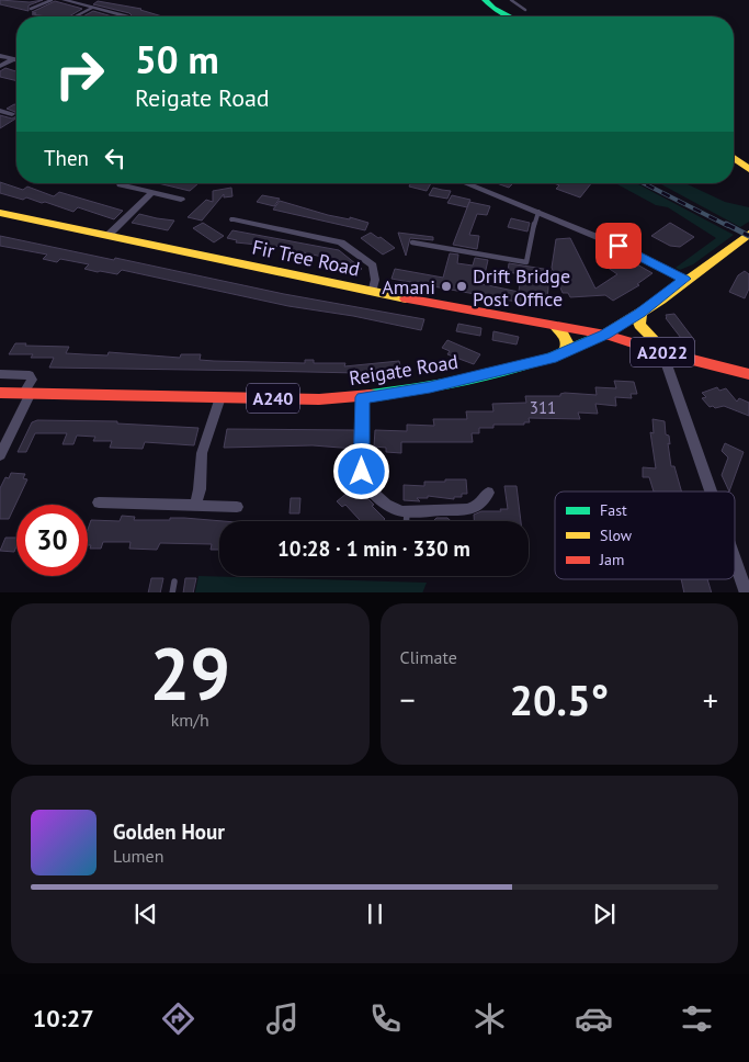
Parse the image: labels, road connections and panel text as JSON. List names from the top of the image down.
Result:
{
  "streets": {
    "main road": [
      "Fir Tree Road",
      "A2022",
      "Reigate Road",
      "A240"
    ]
  },
  "crossings": [
    ["Fir Tree Road", "Reigate Road"]
  ],
  "places": ["Amani", "Drift Bridge Post Office"],
  "house_numbers": ["311"],
  "legend": ["Fast", "Slow", "Jam"],
  "page": {
    "turn": ["50 m", "Reigate Road"],
    "then": "Then",
    "limit": "30",
    "trip": "10:28 · 1 min · 330 m",
    "tile": [
      ["29", "km/h"],
      "Climate"
    ],
    "heat": ["−", "20.5°", "+"],
    "song": ["Golden Hour", "Lumen"],
    "tabs": "10:27"
  }
}
